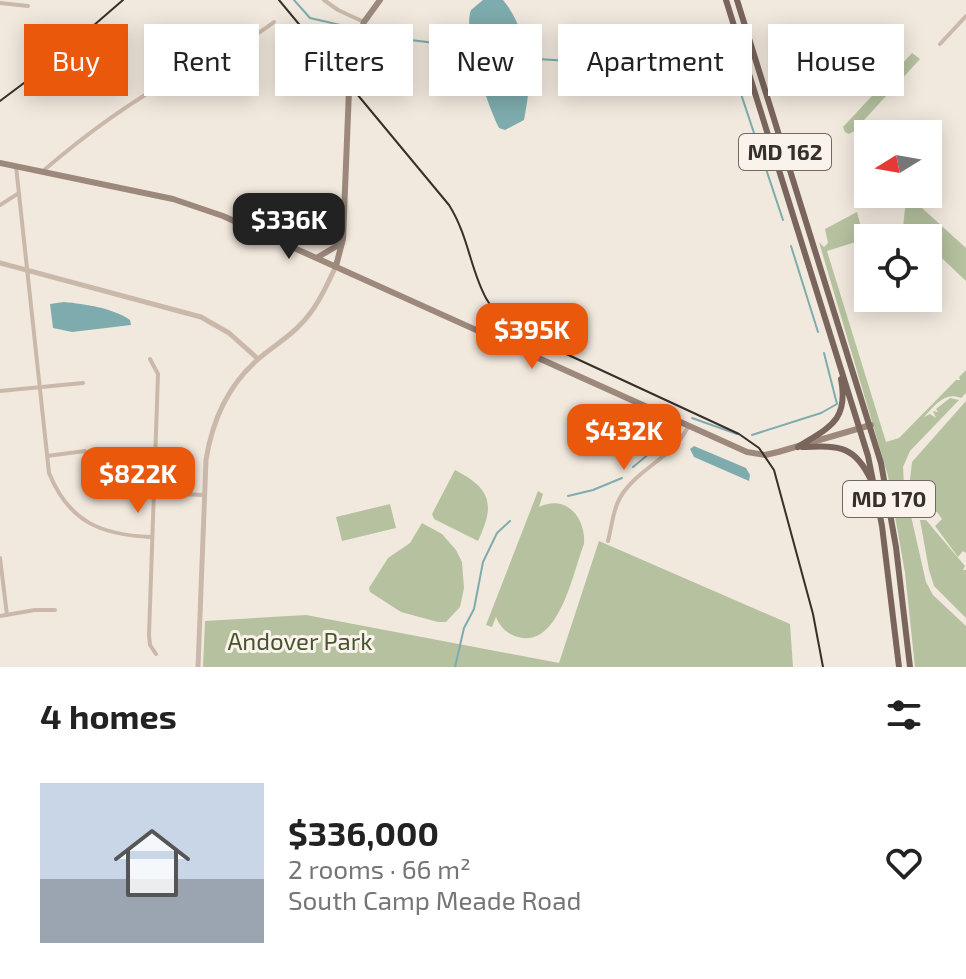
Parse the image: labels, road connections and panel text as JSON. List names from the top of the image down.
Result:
{
  "streets": {
    "main road": ["MD 162", "MD 170"]
  },
  "crossings": [
    ["MD 162", "MD 170"]
  ],
  "parks": ["Andover Park"],
  "north": "left",
  "page": {
    "chip": [
      "Buy",
      "Rent",
      "Filters",
      "New",
      "Apartment",
      "House"
    ],
    "price": [
      "$336K",
      "$395K",
      "$432K",
      "$822K"
    ],
    "heading": "4 homes",
    "list": [
      {
        "name": "$336,000",
        "note": "2 rooms · 66 m² · South Camp Meade Road"
      }
    ]
  }
}
